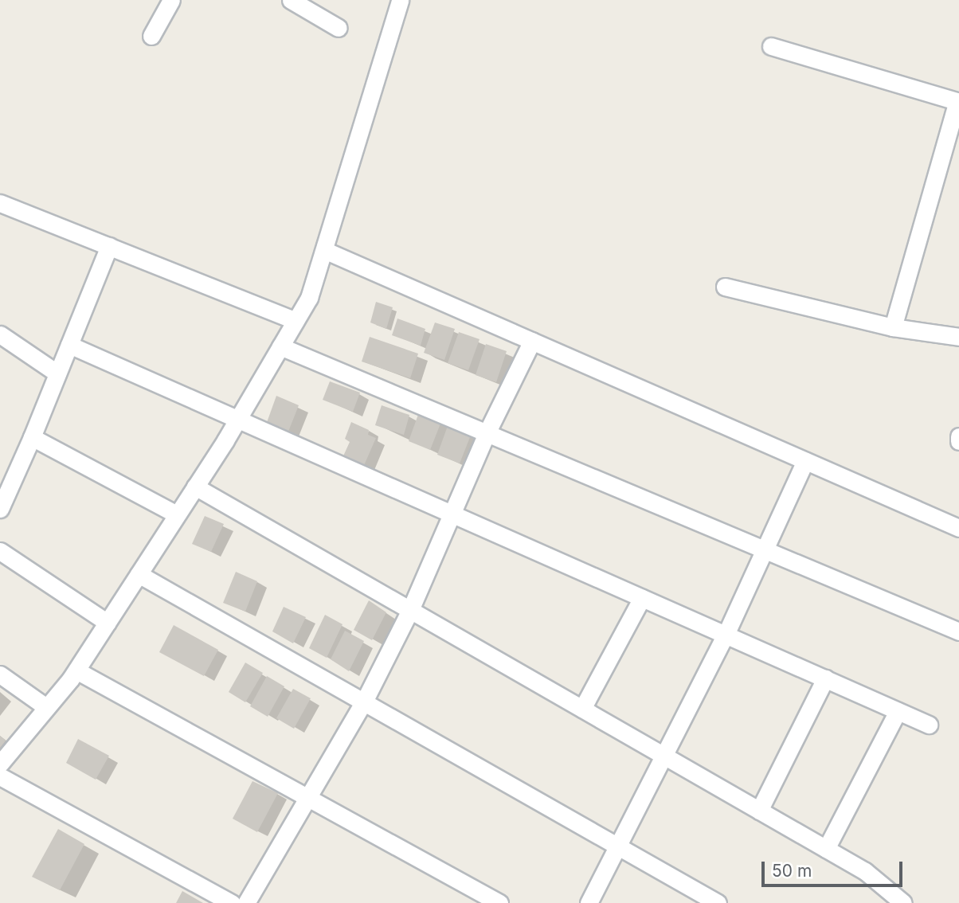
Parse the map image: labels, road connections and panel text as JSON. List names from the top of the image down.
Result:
{
  "scale_bar": "50 m"
}
